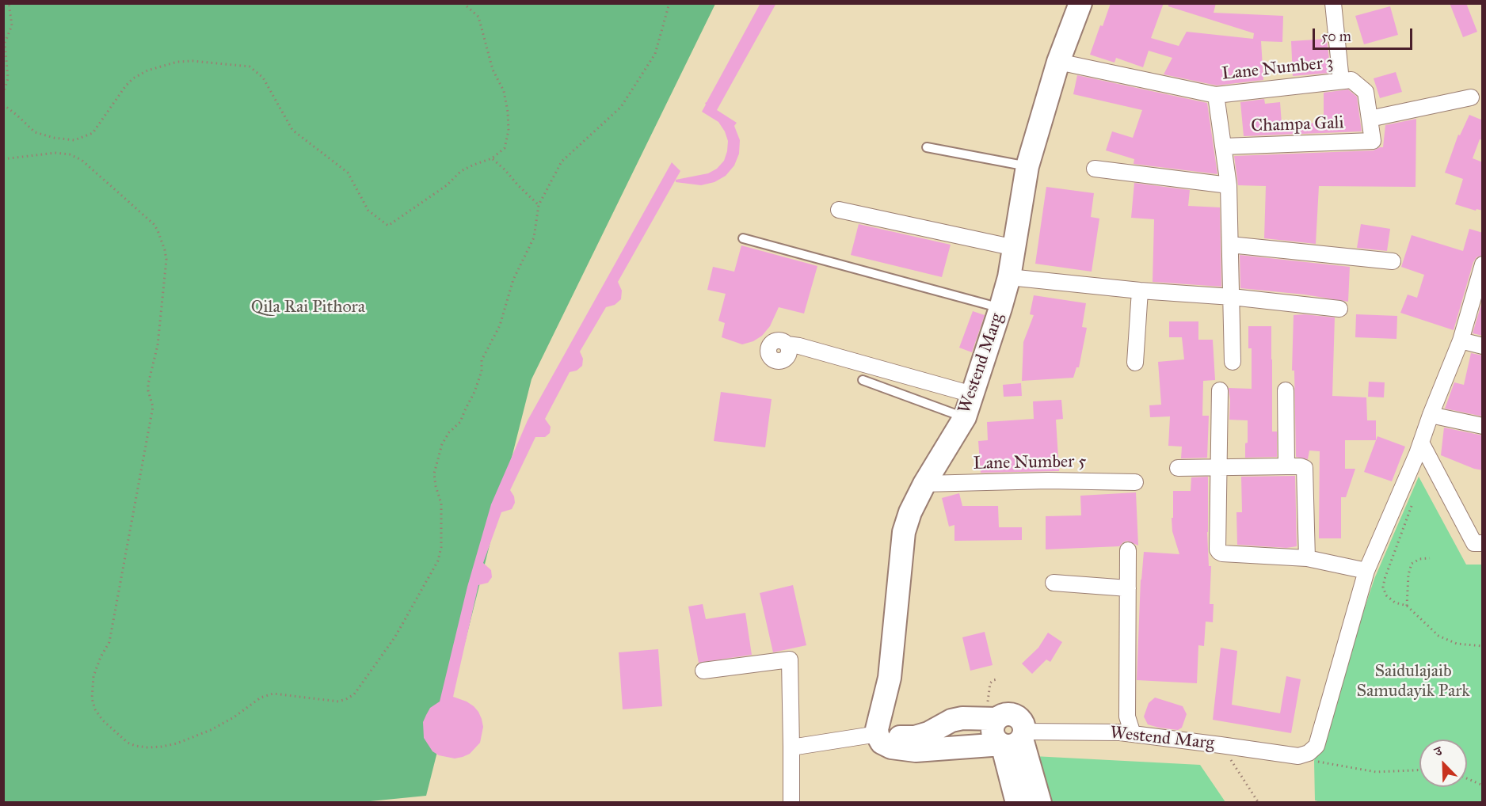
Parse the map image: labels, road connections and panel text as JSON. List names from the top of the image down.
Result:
{
  "streets": {
    "street": [
      "Lane Number 3",
      "Champa Gali",
      "Westend Marg",
      "Lane Number 5"
    ]
  },
  "crossings": [
    ["Lane Number 3", "Champa Gali"],
    ["Lane Number 3", "Westend Marg"],
    ["Westend Marg", "Lane Number 5"]
  ],
  "parks": ["Qila Rai Pithora", "Saidulajaib Samudayik Park"],
  "scale_bar": "50 m",
  "north": "top left"
}
